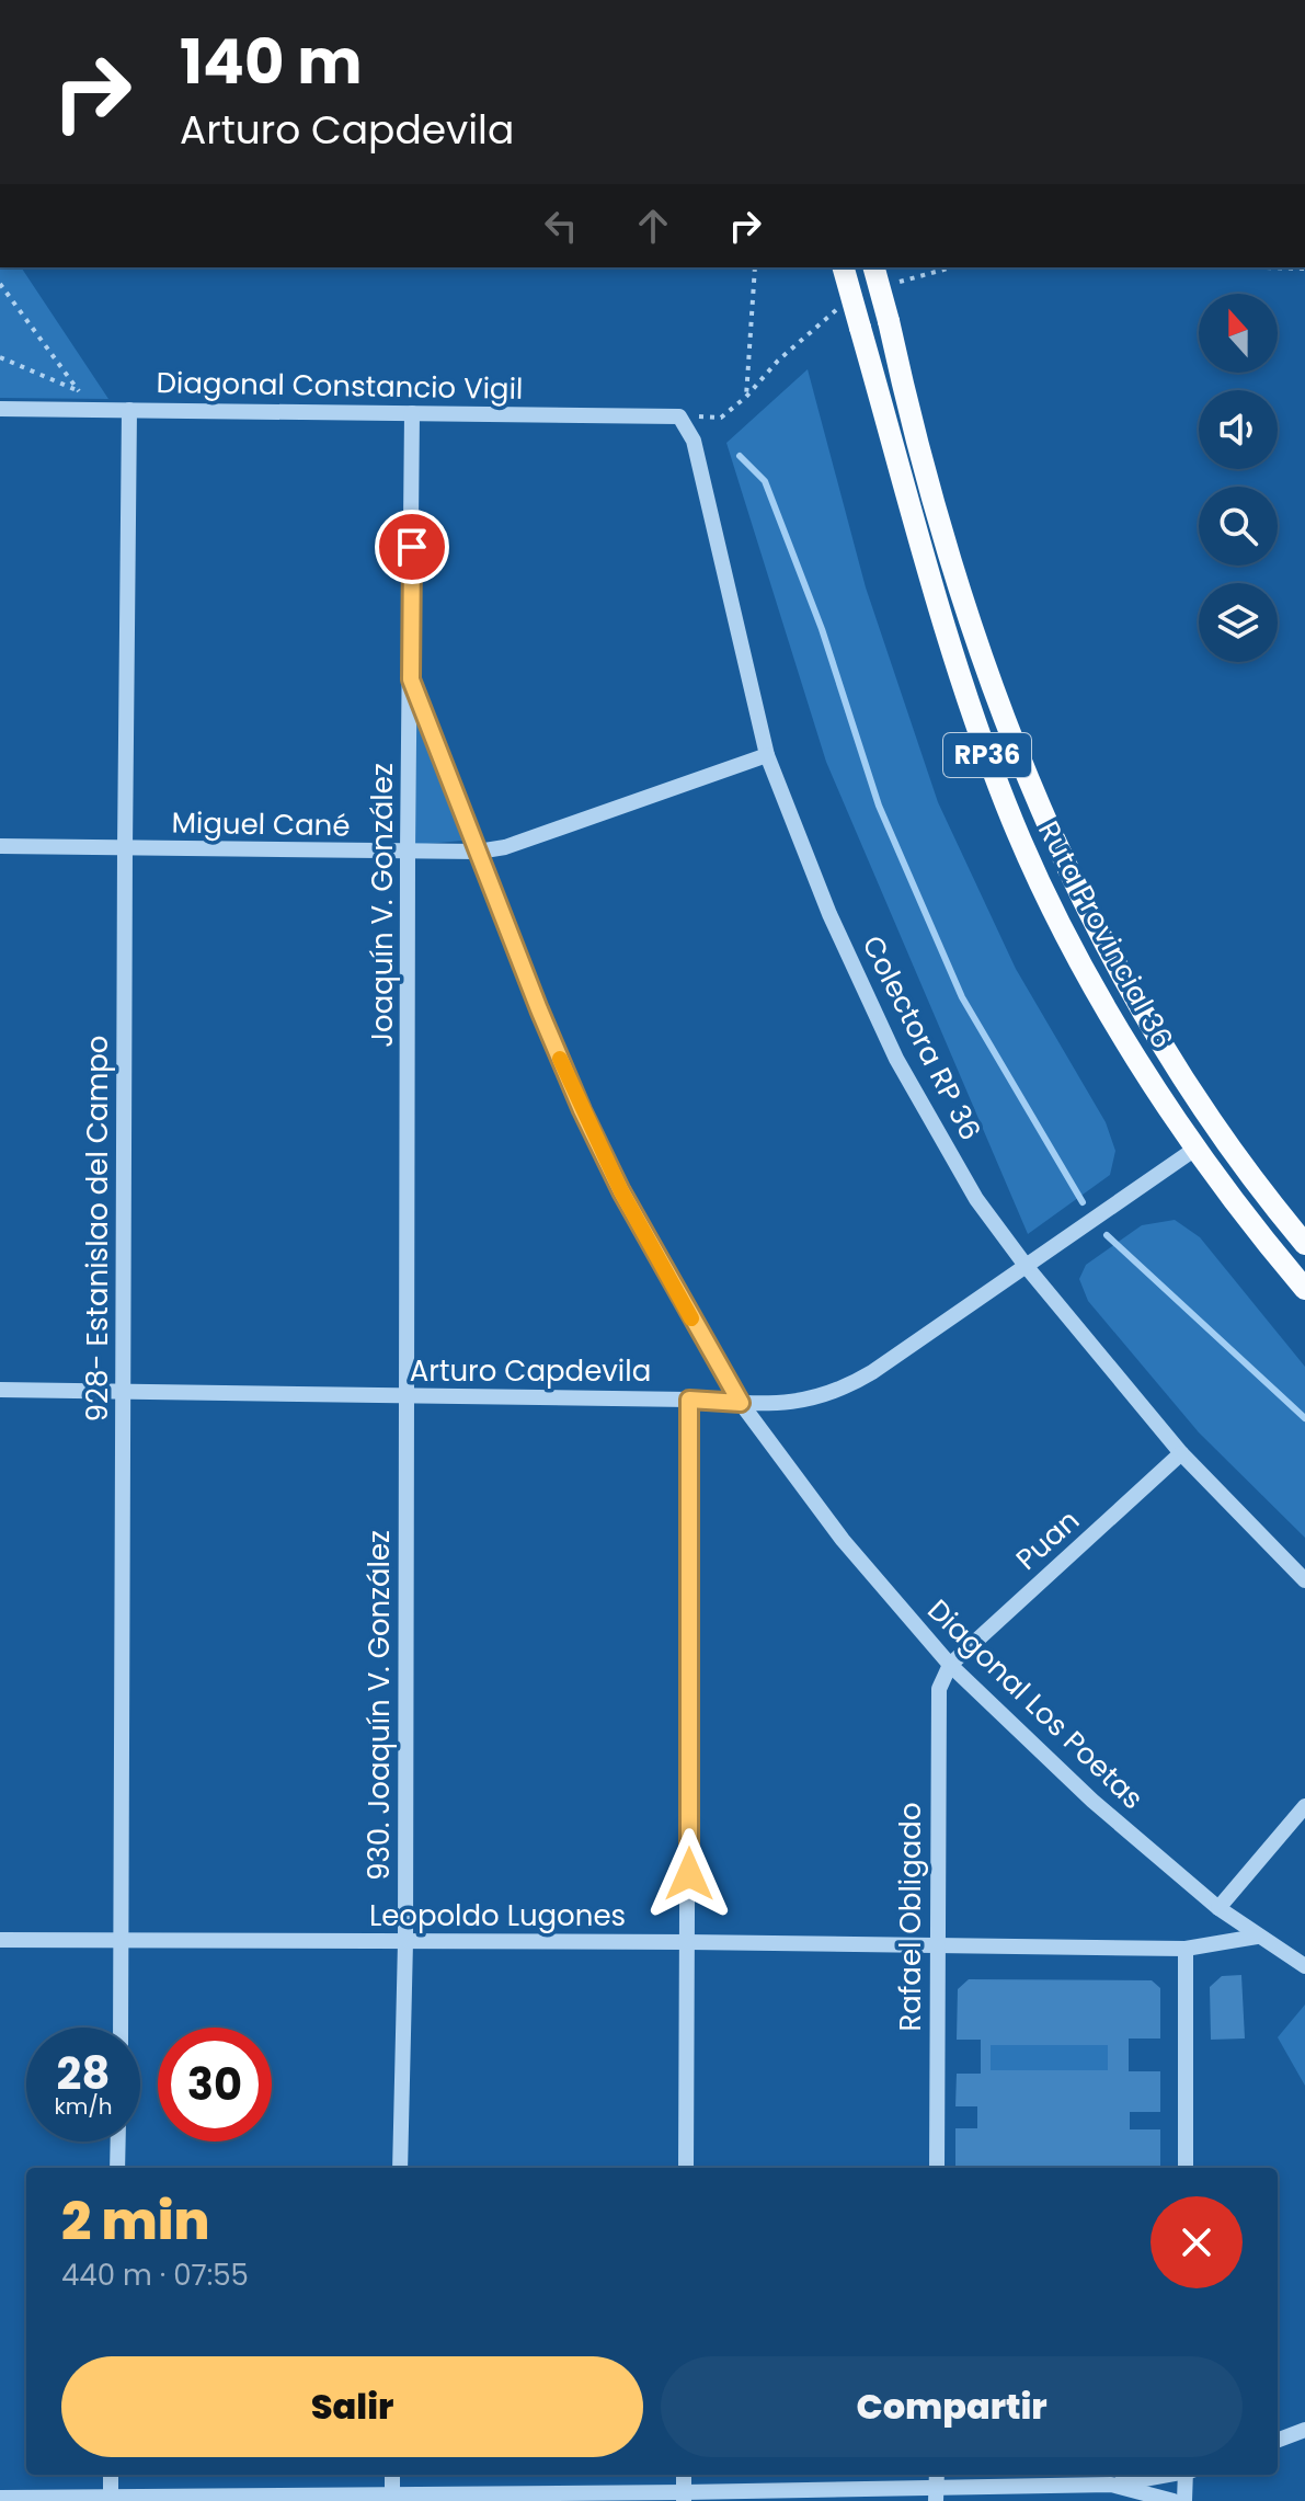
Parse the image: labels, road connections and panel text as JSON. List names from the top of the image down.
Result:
{
  "streets": {
    "main road": ["RP36", "Ruta Provincial 36"],
    "street": [
      "Diagonal Constancio Vigil",
      "Miguel Cané",
      "Joaquín V. González",
      "Colectora RP 36",
      "928- Estanislao del Campo",
      "Arturo Capdevila",
      "Puan",
      "Diagonal Los Poetas",
      "930. Joaquín V. González",
      "Leopoldo Lugones",
      "Rafael Obligado"
    ]
  },
  "crossings": [
    ["Diagonal Constancio Vigil", "Joaquín V. González"],
    ["Diagonal Constancio Vigil", "Colectora RP 36"],
    ["Diagonal Constancio Vigil", "928- Estanislao del Campo"],
    ["Miguel Cané", "Joaquín V. González"],
    ["Miguel Cané", "Colectora RP 36"],
    ["Miguel Cané", "928- Estanislao del Campo"],
    ["Miguel Cané", "Diagonal Los Poetas"],
    ["Joaquín V. González", "Arturo Capdevila"],
    ["Joaquín V. González", "Diagonal Los Poetas"],
    ["Joaquín V. González", "930. Joaquín V. González"],
    ["Ruta Provincial 36", "Arturo Capdevila"],
    ["Colectora RP 36", "Arturo Capdevila"],
    ["Colectora RP 36", "Puan"],
    ["928- Estanislao del Campo", "Arturo Capdevila"],
    ["928- Estanislao del Campo", "Leopoldo Lugones"],
    ["Arturo Capdevila", "Diagonal Los Poetas"],
    ["Arturo Capdevila", "930. Joaquín V. González"],
    ["Puan", "Diagonal Los Poetas"],
    ["Puan", "Rafael Obligado"],
    ["Diagonal Los Poetas", "Leopoldo Lugones"],
    ["Diagonal Los Poetas", "Rafael Obligado"],
    ["930. Joaquín V. González", "Leopoldo Lugones"],
    ["Leopoldo Lugones", "Rafael Obligado"]
  ],
  "north": "top",
  "page": {
    "turn": ["140 m", "Arturo Capdevila"],
    "speed": "28 km/h",
    "limit": "30",
    "heading": ["2 min", "440 m · 07:55"],
    "buttons": ["Salir", "Compartir"]
  }
}
